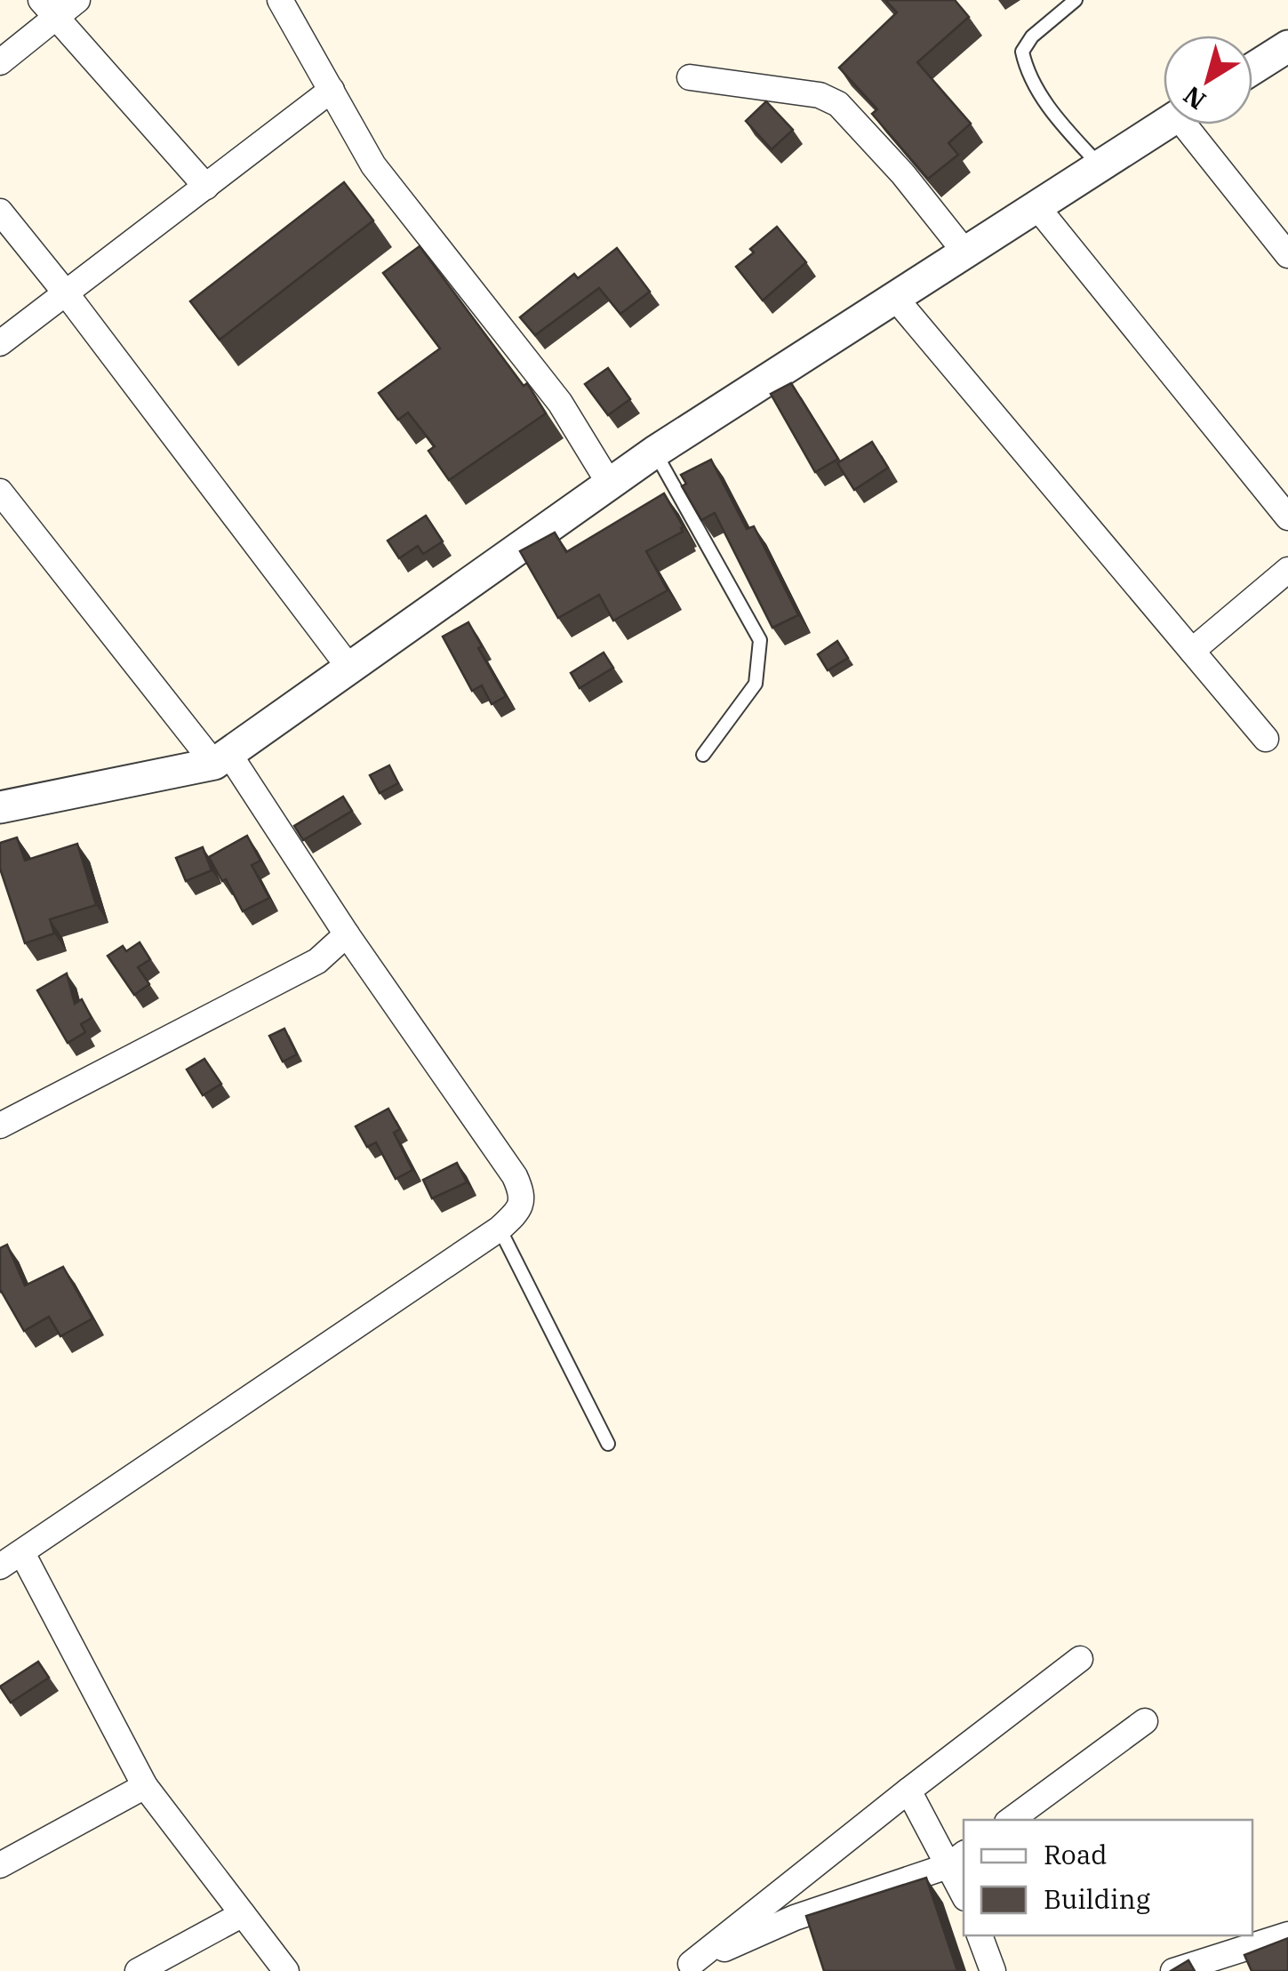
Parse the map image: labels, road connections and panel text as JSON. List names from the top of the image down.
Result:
{
  "legend": ["Road", "Building"],
  "north": "bottom left"
}
